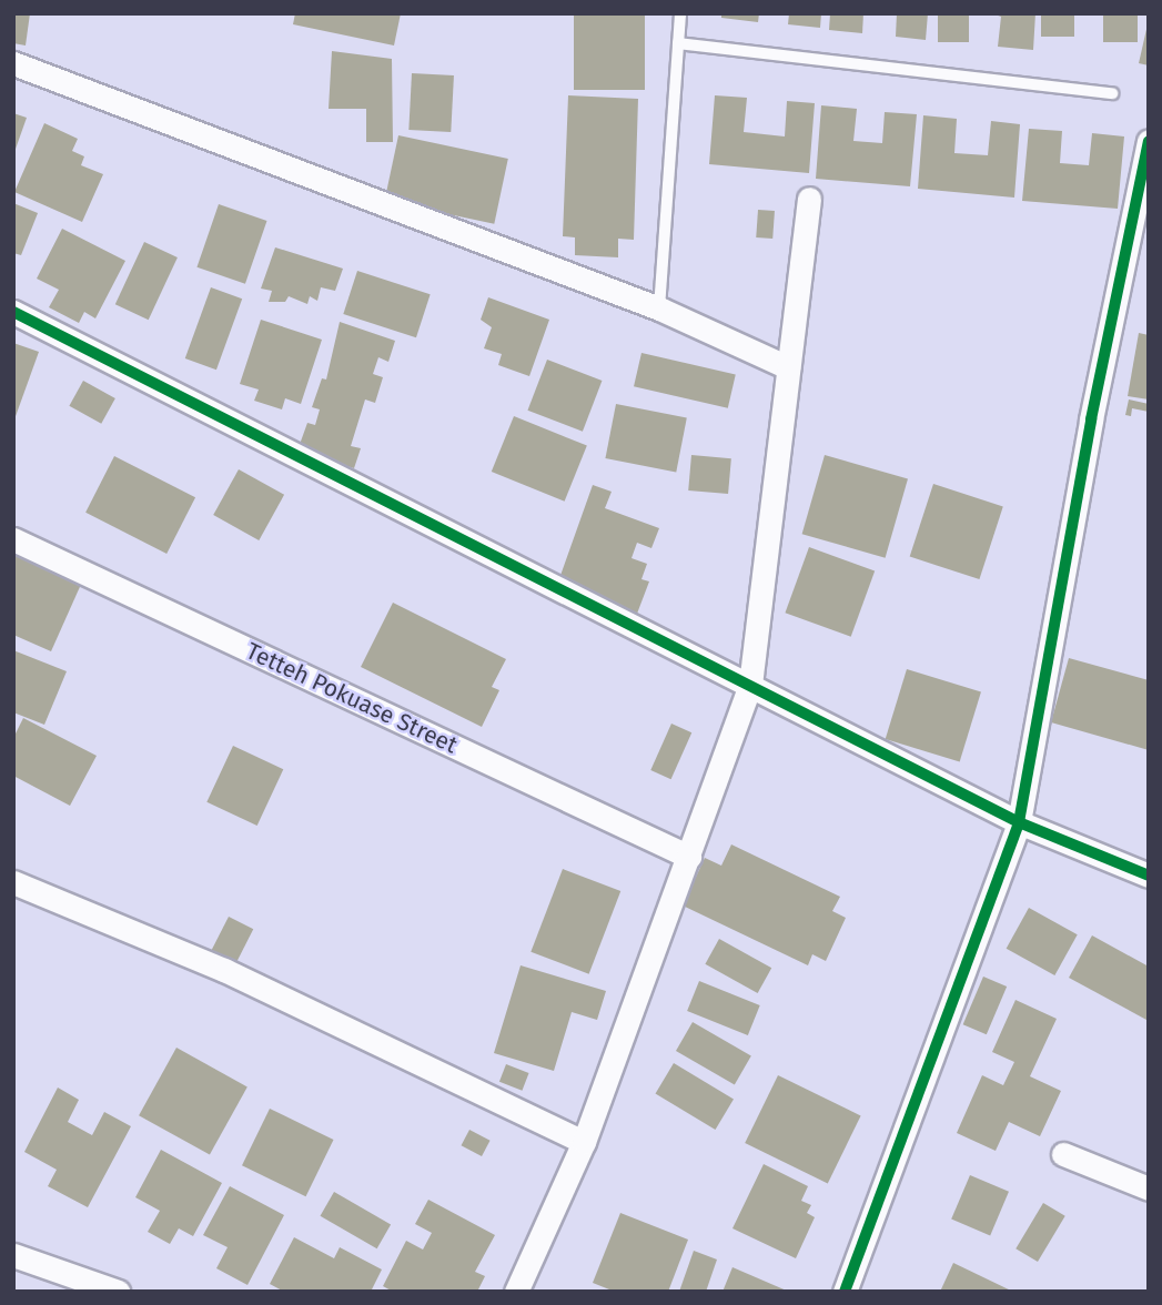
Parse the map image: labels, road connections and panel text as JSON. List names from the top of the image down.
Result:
{
  "streets": {
    "street": ["Tetteh Pokuase Street"]
  }
}
